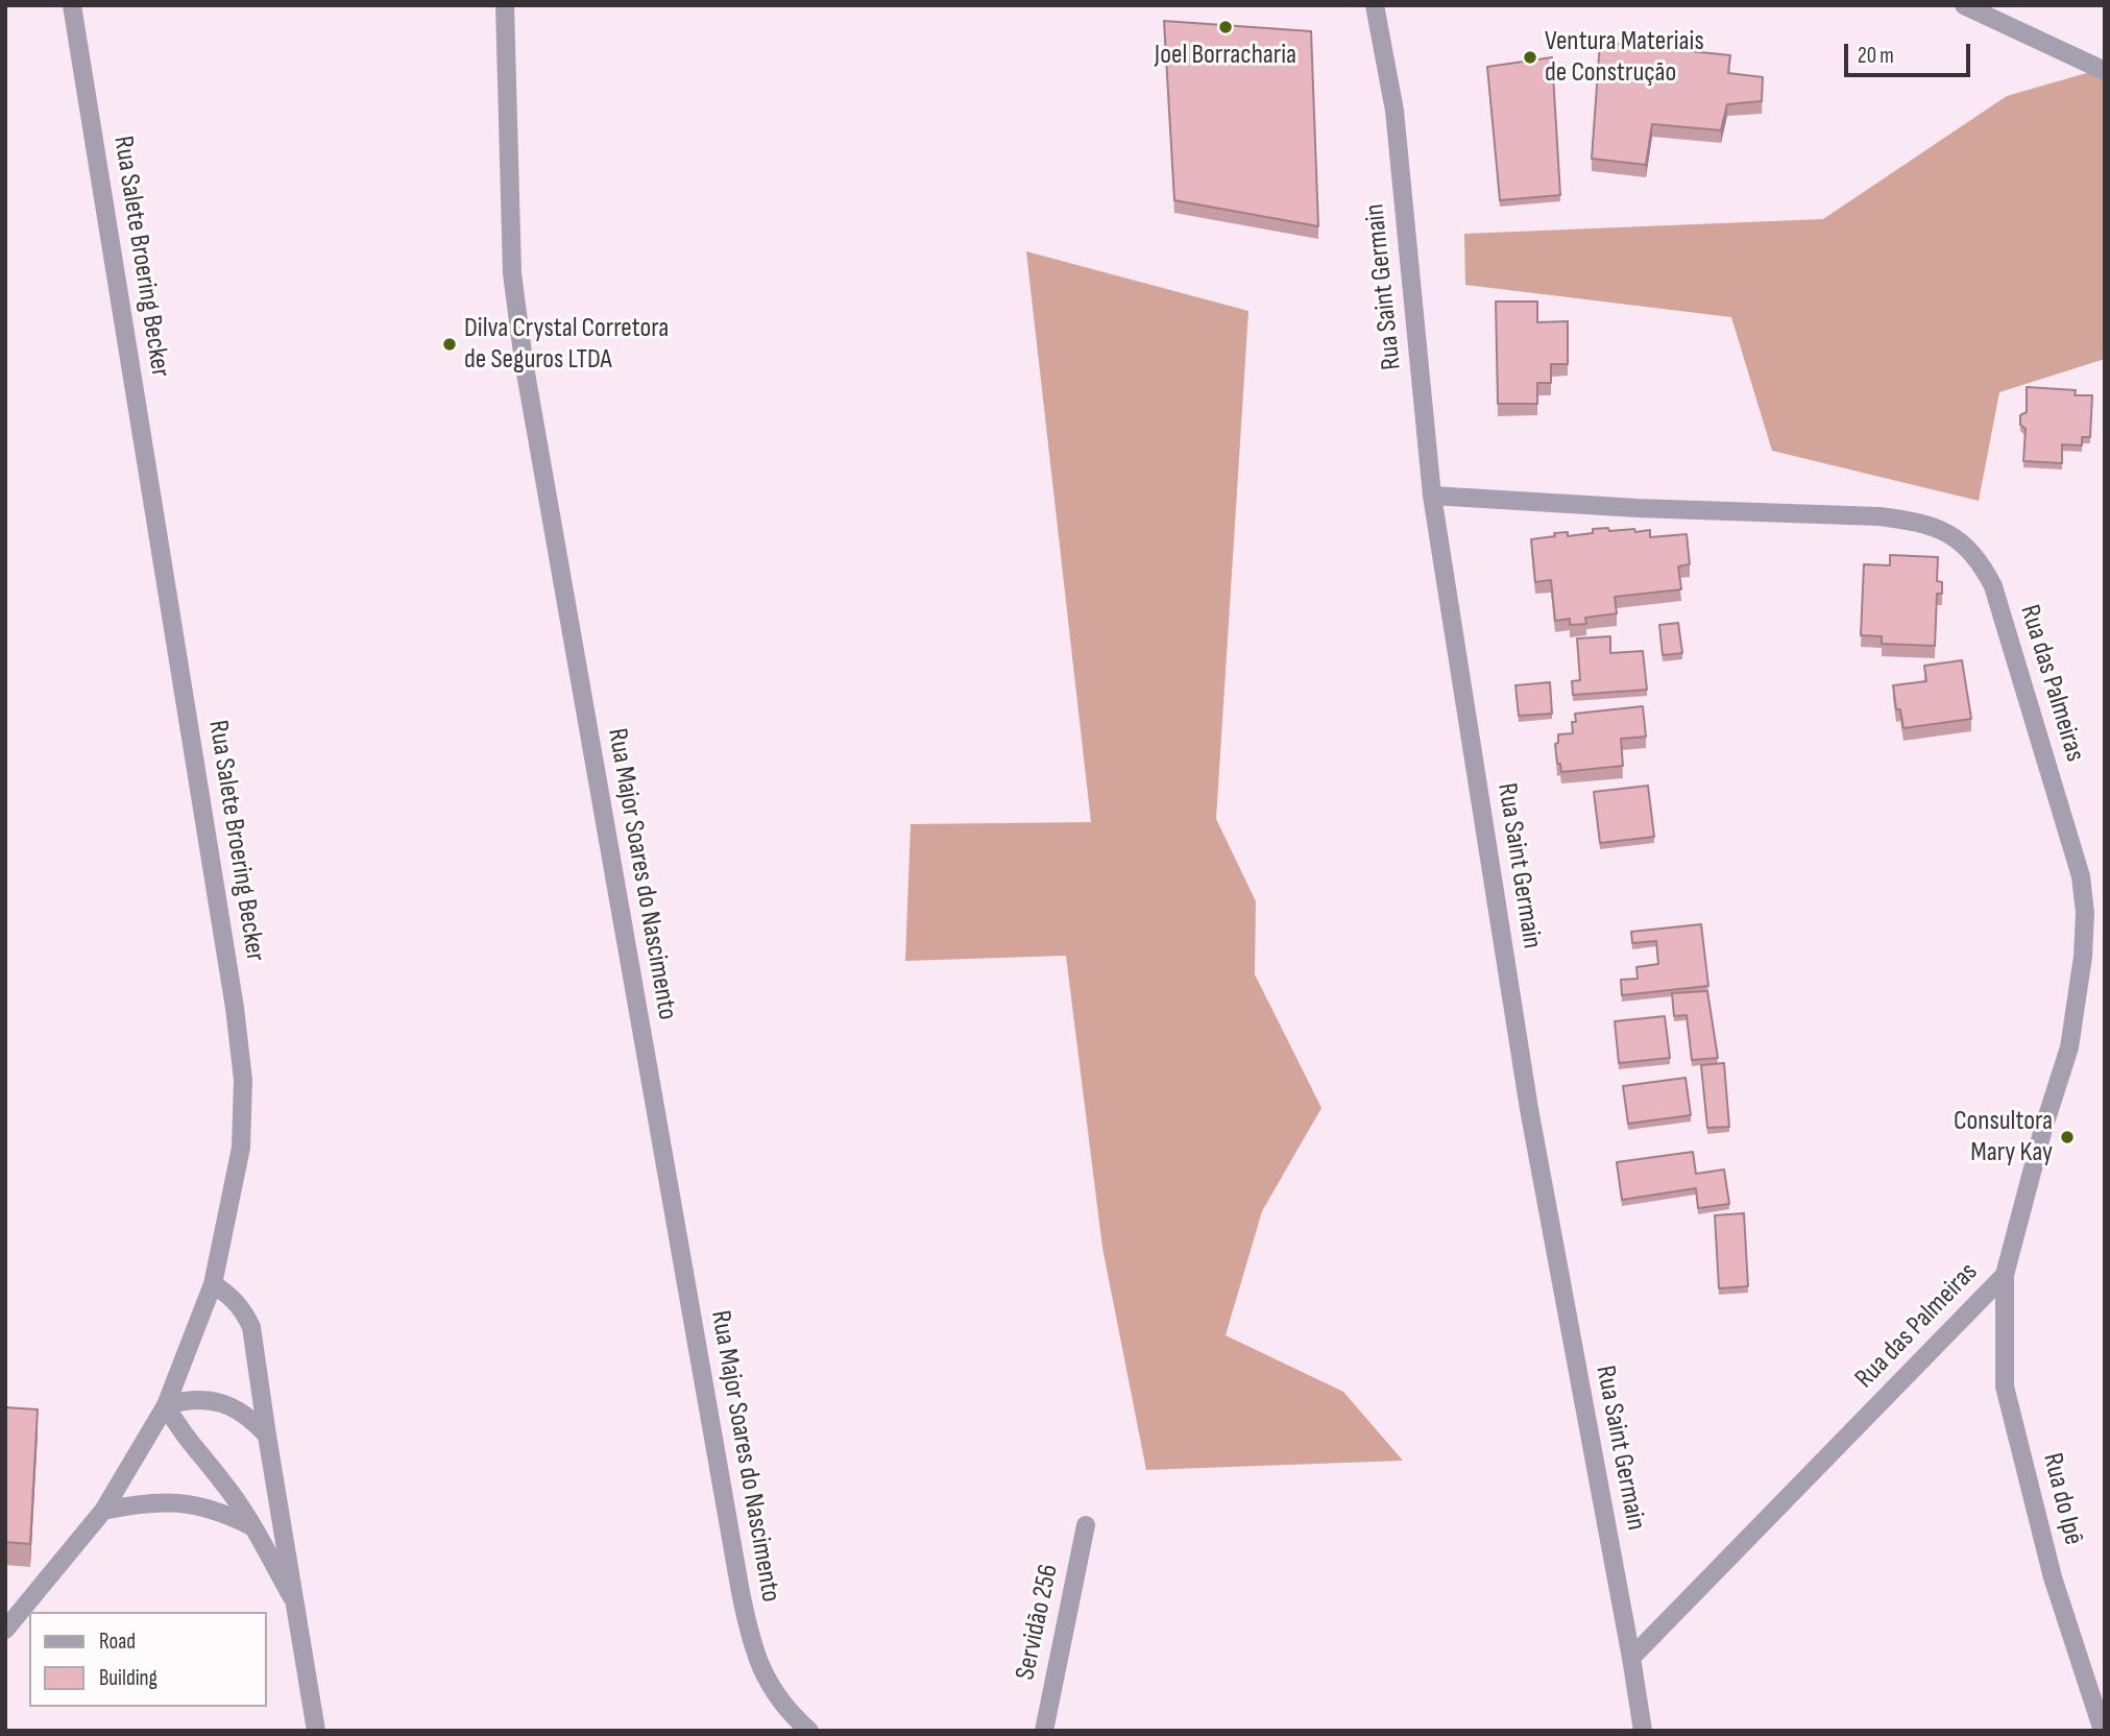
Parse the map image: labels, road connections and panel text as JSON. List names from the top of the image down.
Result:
{
  "streets": {
    "street": [
      "Rua Salete Broering Becker",
      "Rua Saint Germain",
      "Rua das Palmeiras",
      "Rua Major Soares do Nascimento",
      "Rua do Ipê",
      "Servidão 256"
    ]
  },
  "crossings": [
    ["Rua Saint Germain", "Rua das Palmeiras"],
    ["Rua das Palmeiras", "Rua do Ipê"]
  ],
  "places": [
    "Joel Borracharia",
    "Ventura Materiais de Construção",
    "Dilva Crystal Corretora de Seguros LTDA",
    "Consultora Mary Kay"
  ],
  "legend": ["Road", "Building"],
  "scale_bar": "20 m"
}
